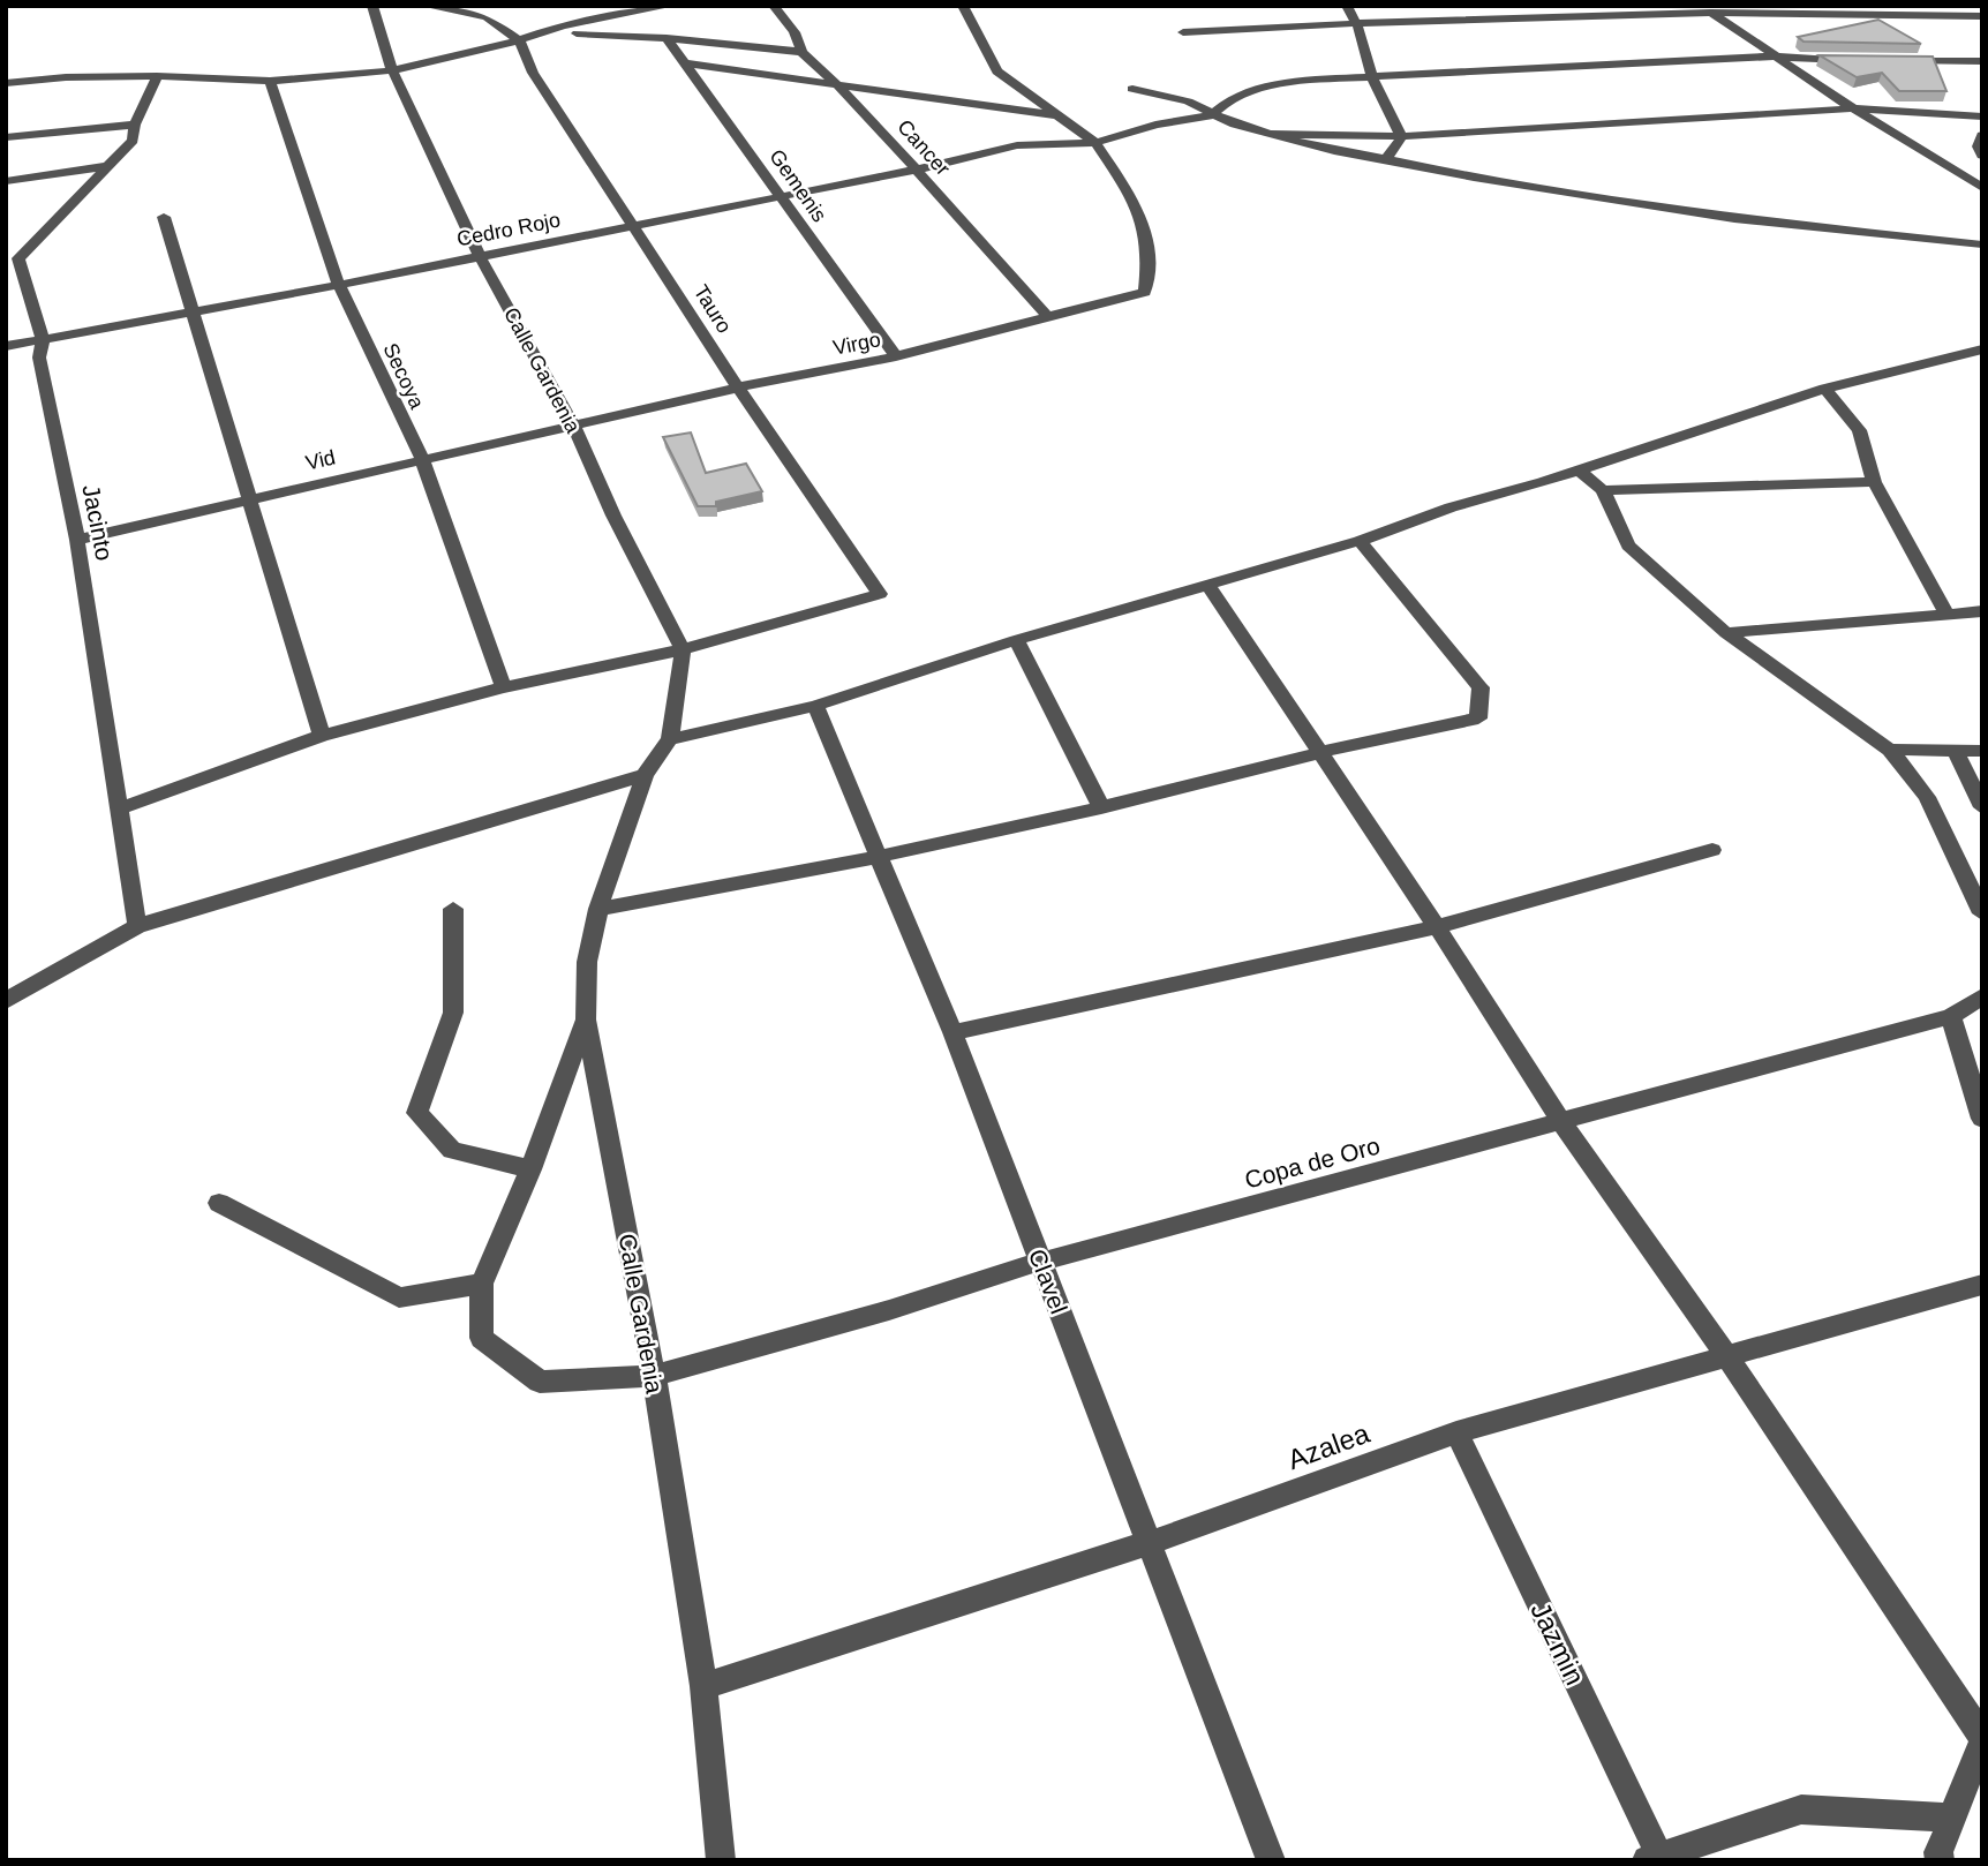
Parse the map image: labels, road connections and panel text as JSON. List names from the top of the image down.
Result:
{
  "streets": {
    "street": [
      "Cancer",
      "Gemenis",
      "Cedro Rojo",
      "Tauro",
      "Virgo",
      "Calle Gardenia",
      "Secoya",
      "Vid",
      "Jacinto",
      "Copa de Oro",
      "Clavel",
      "Azalea",
      "Jazmin"
    ]
  },
  "crossings": [
    ["Cancer", "Cedro Rojo"],
    ["Cancer", "Virgo"],
    ["Gemenis", "Cedro Rojo"],
    ["Gemenis", "Virgo"],
    ["Cedro Rojo", "Tauro"],
    ["Cedro Rojo", "Virgo"],
    ["Cedro Rojo", "Calle Gardenia"],
    ["Cedro Rojo", "Secoya"],
    ["Cedro Rojo", "Jacinto"],
    ["Tauro", "Virgo"],
    ["Tauro", "Calle Gardenia"],
    ["Virgo", "Calle Gardenia"],
    ["Virgo", "Vid"],
    ["Calle Gardenia", "Vid"],
    ["Calle Gardenia", "Copa de Oro"],
    ["Calle Gardenia", "Azalea"],
    ["Secoya", "Vid"],
    ["Vid", "Jacinto"],
    ["Copa de Oro", "Clavel"],
    ["Clavel", "Azalea"],
    ["Azalea", "Jazmin"]
  ]
}
